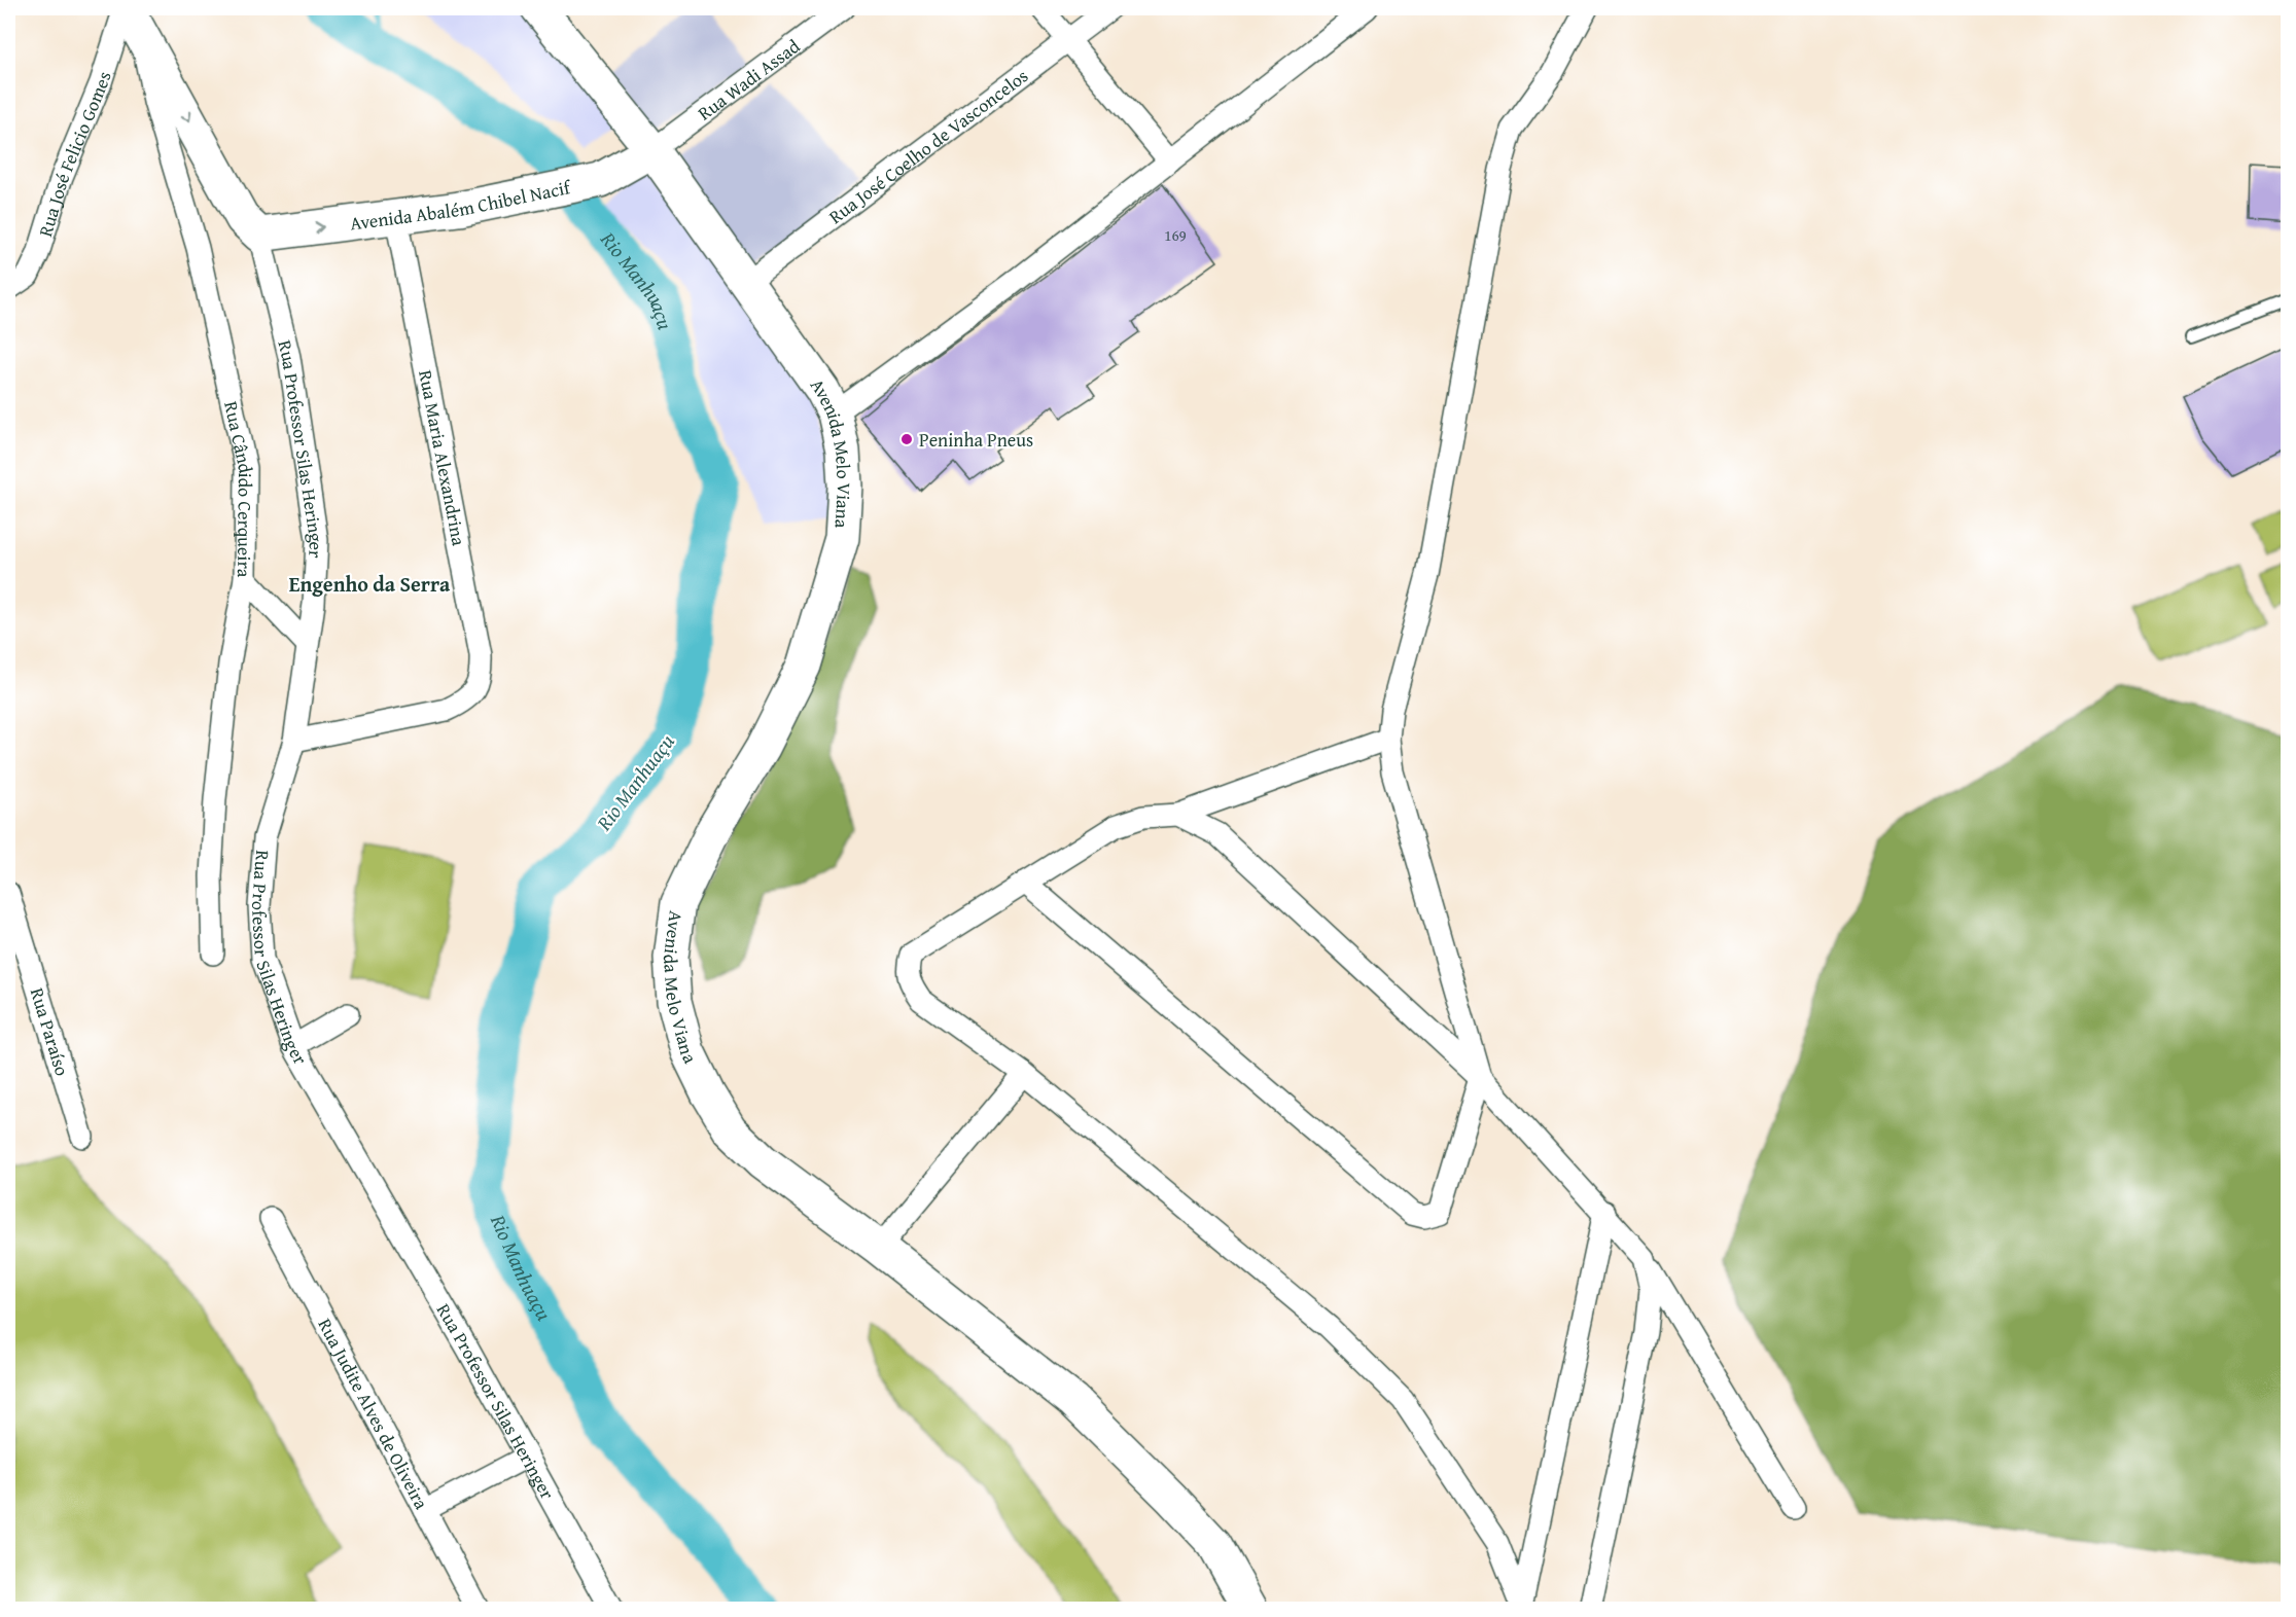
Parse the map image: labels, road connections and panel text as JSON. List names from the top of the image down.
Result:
{
  "streets": {
    "main road": ["Avenida Abalém Chibel Nacif", "Avenida Melo Viana"],
    "street": [
      "Rua Wadi Assad",
      "Rua José Coelho de Vasconcelos",
      "Rua José Felicio Gomes",
      "Rua Professor Silas Heringer",
      "Rua Maria Alexandrina",
      "Rua Cândido Cerqueira",
      "Rua Paraíso",
      "Rua Judite Alves de Oliveira"
    ]
  },
  "crossings": [
    ["Rua Wadi Assad", "Avenida Abalém Chibel Nacif"],
    ["Rua Wadi Assad", "Avenida Melo Viana"],
    ["Rua José Coelho de Vasconcelos", "Avenida Melo Viana"],
    ["Rua José Felicio Gomes", "Rua Cândido Cerqueira"],
    ["Avenida Abalém Chibel Nacif", "Rua Professor Silas Heringer"],
    ["Avenida Abalém Chibel Nacif", "Avenida Melo Viana"],
    ["Avenida Abalém Chibel Nacif", "Rua Maria Alexandrina"],
    ["Rua Professor Silas Heringer", "Rua Maria Alexandrina"]
  ],
  "districts": ["Engenho da Serra"],
  "water": ["Rio Manhuaçu"],
  "places": ["Peninha Pneus"],
  "house_numbers": ["169"]
}
